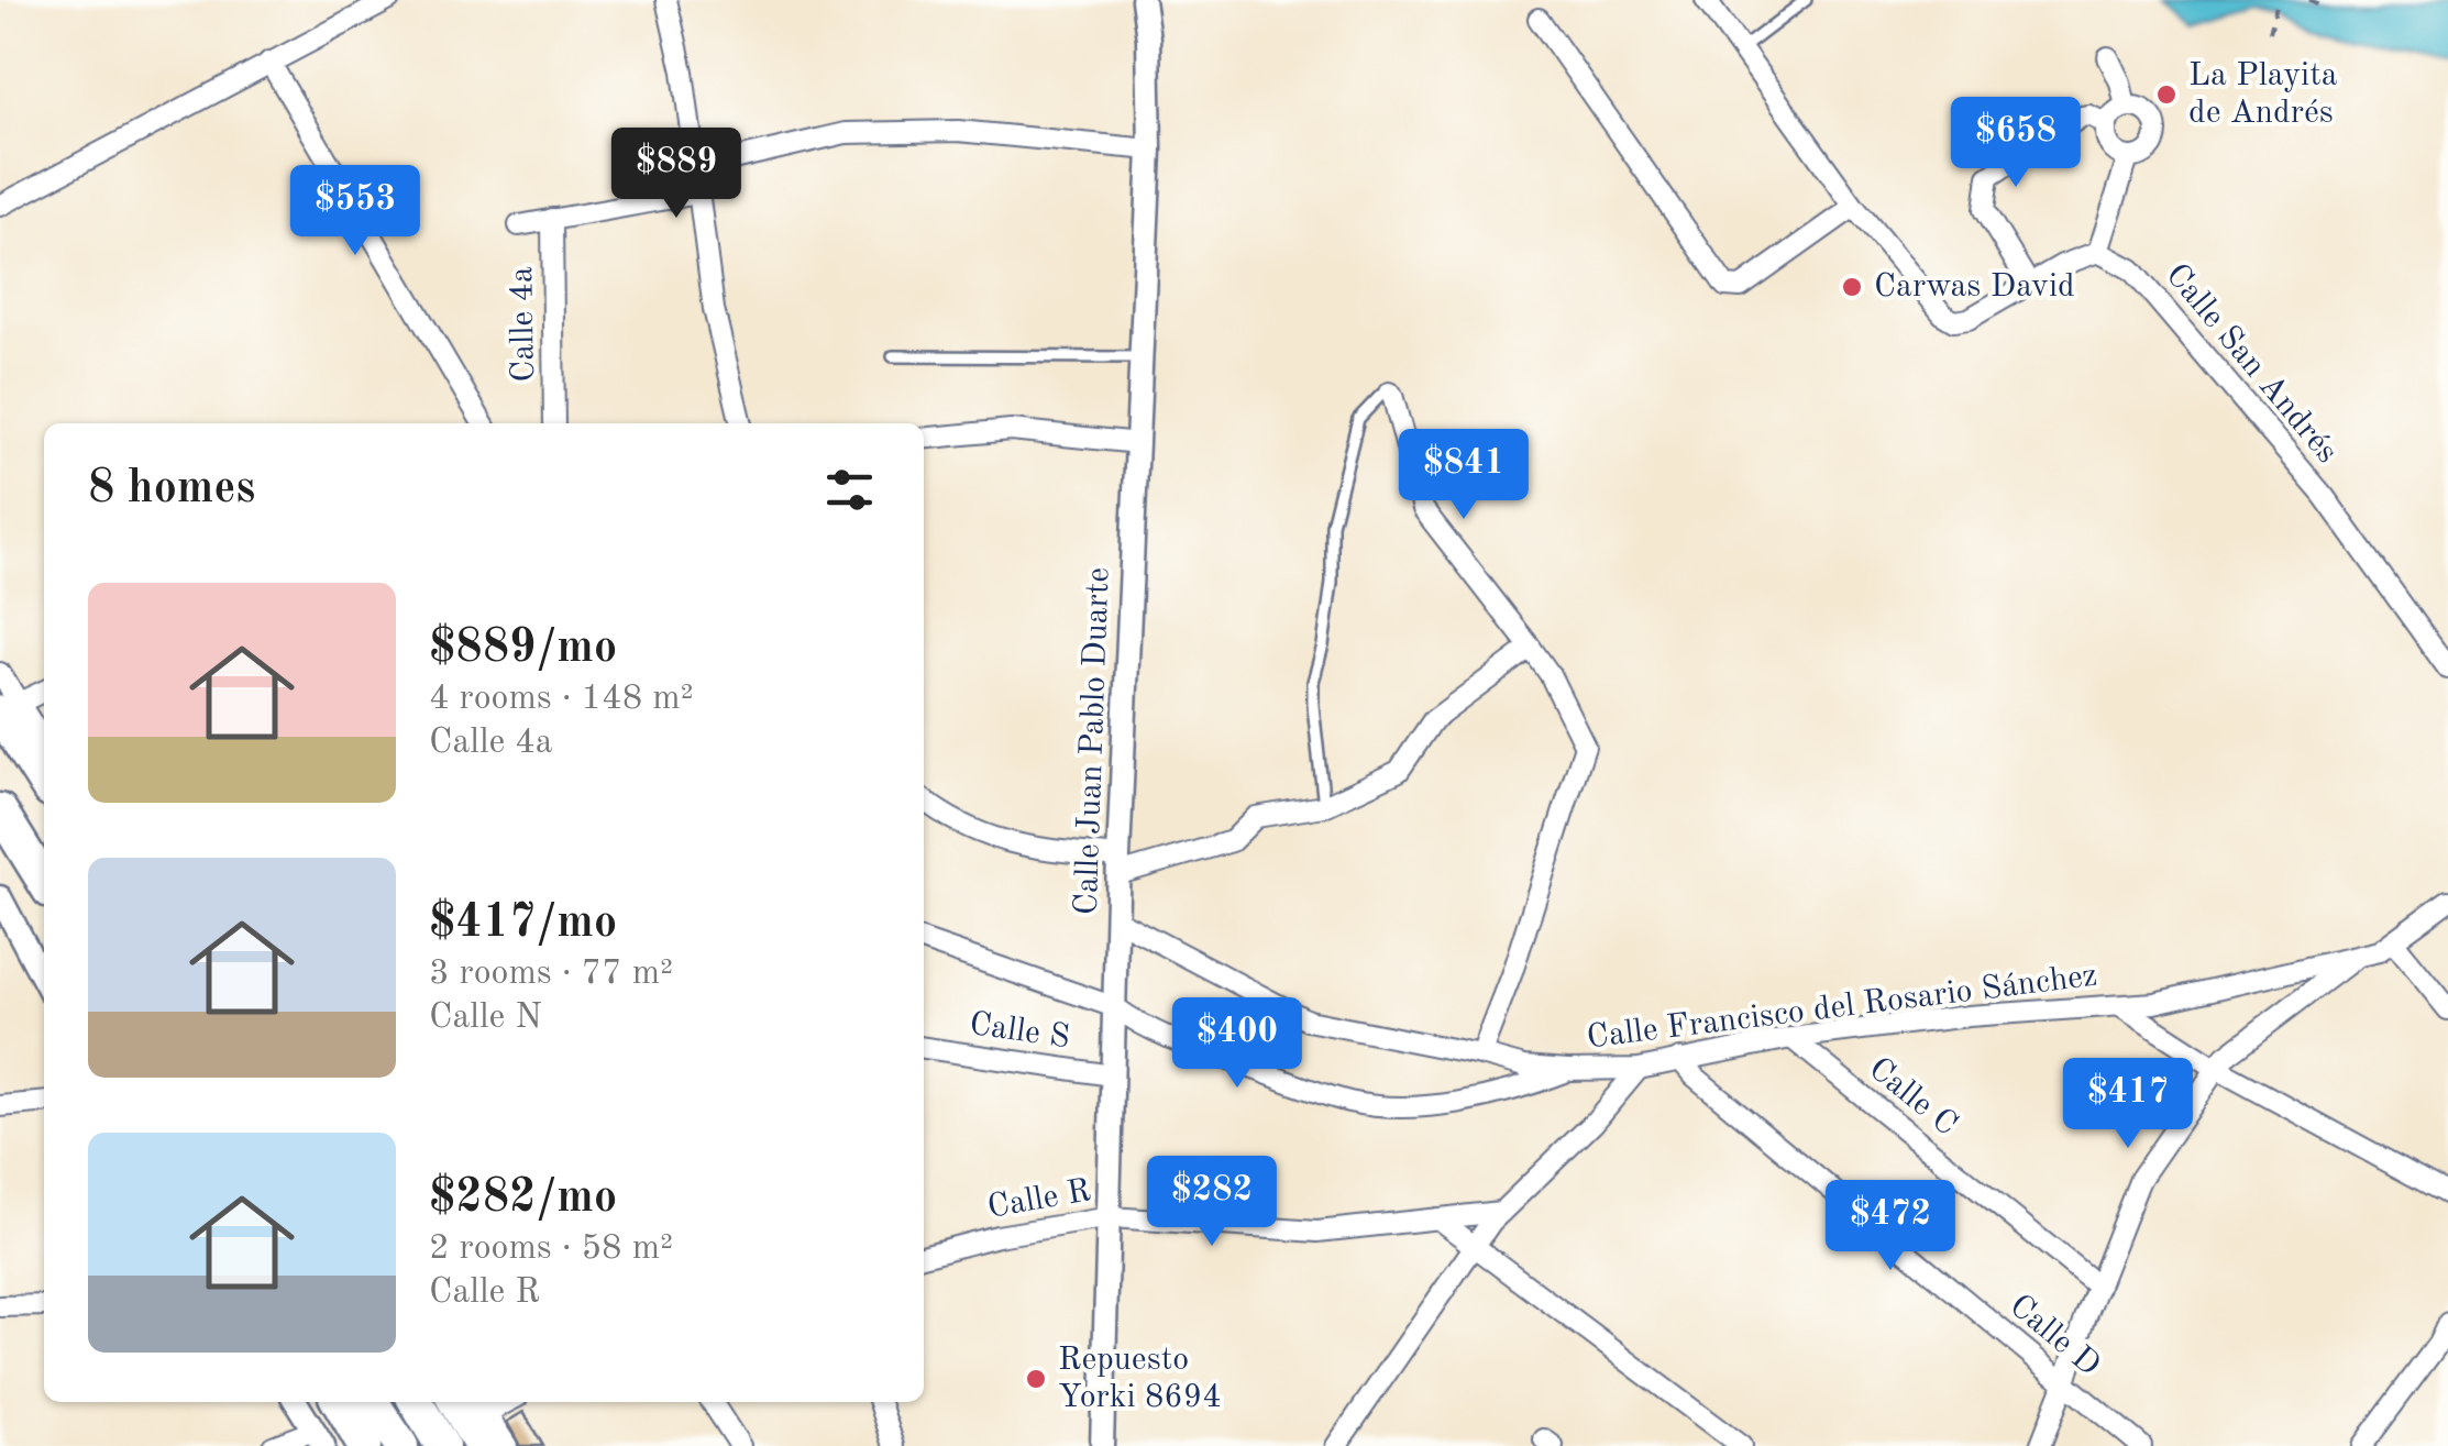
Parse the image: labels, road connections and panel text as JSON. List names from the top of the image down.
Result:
{
  "streets": {
    "street": [
      "Calle 4a",
      "Calle San Andrés",
      "Calle Juan Pablo Duarte",
      "Calle Francisco del Rosario Sánchez",
      "Calle S",
      "Calle C",
      "Calle R",
      "Calle D"
    ]
  },
  "crossings": [
    ["Calle Juan Pablo Duarte", "Calle Francisco del Rosario Sánchez"],
    ["Calle Juan Pablo Duarte", "Calle S"],
    ["Calle Juan Pablo Duarte", "Calle R"],
    ["Calle Francisco del Rosario Sánchez", "Calle C"],
    ["Calle Francisco del Rosario Sánchez", "Calle D"]
  ],
  "places": ["La Playita de Andrés", "Carwas David", "Repuesto Yorki 8694"],
  "page": {
    "price": [
      "$658",
      "$889",
      "$553",
      "$841",
      "$400",
      "$417",
      "$282",
      "$472"
    ],
    "heading": "8 homes",
    "list": [
      {
        "name": "$889/mo",
        "note": "4 rooms · 148 m² · Calle 4a"
      },
      {
        "name": "$417/mo",
        "note": "3 rooms · 77 m² · Calle N"
      },
      {
        "name": "$282/mo",
        "note": "2 rooms · 58 m² · Calle R"
      }
    ]
  }
}
